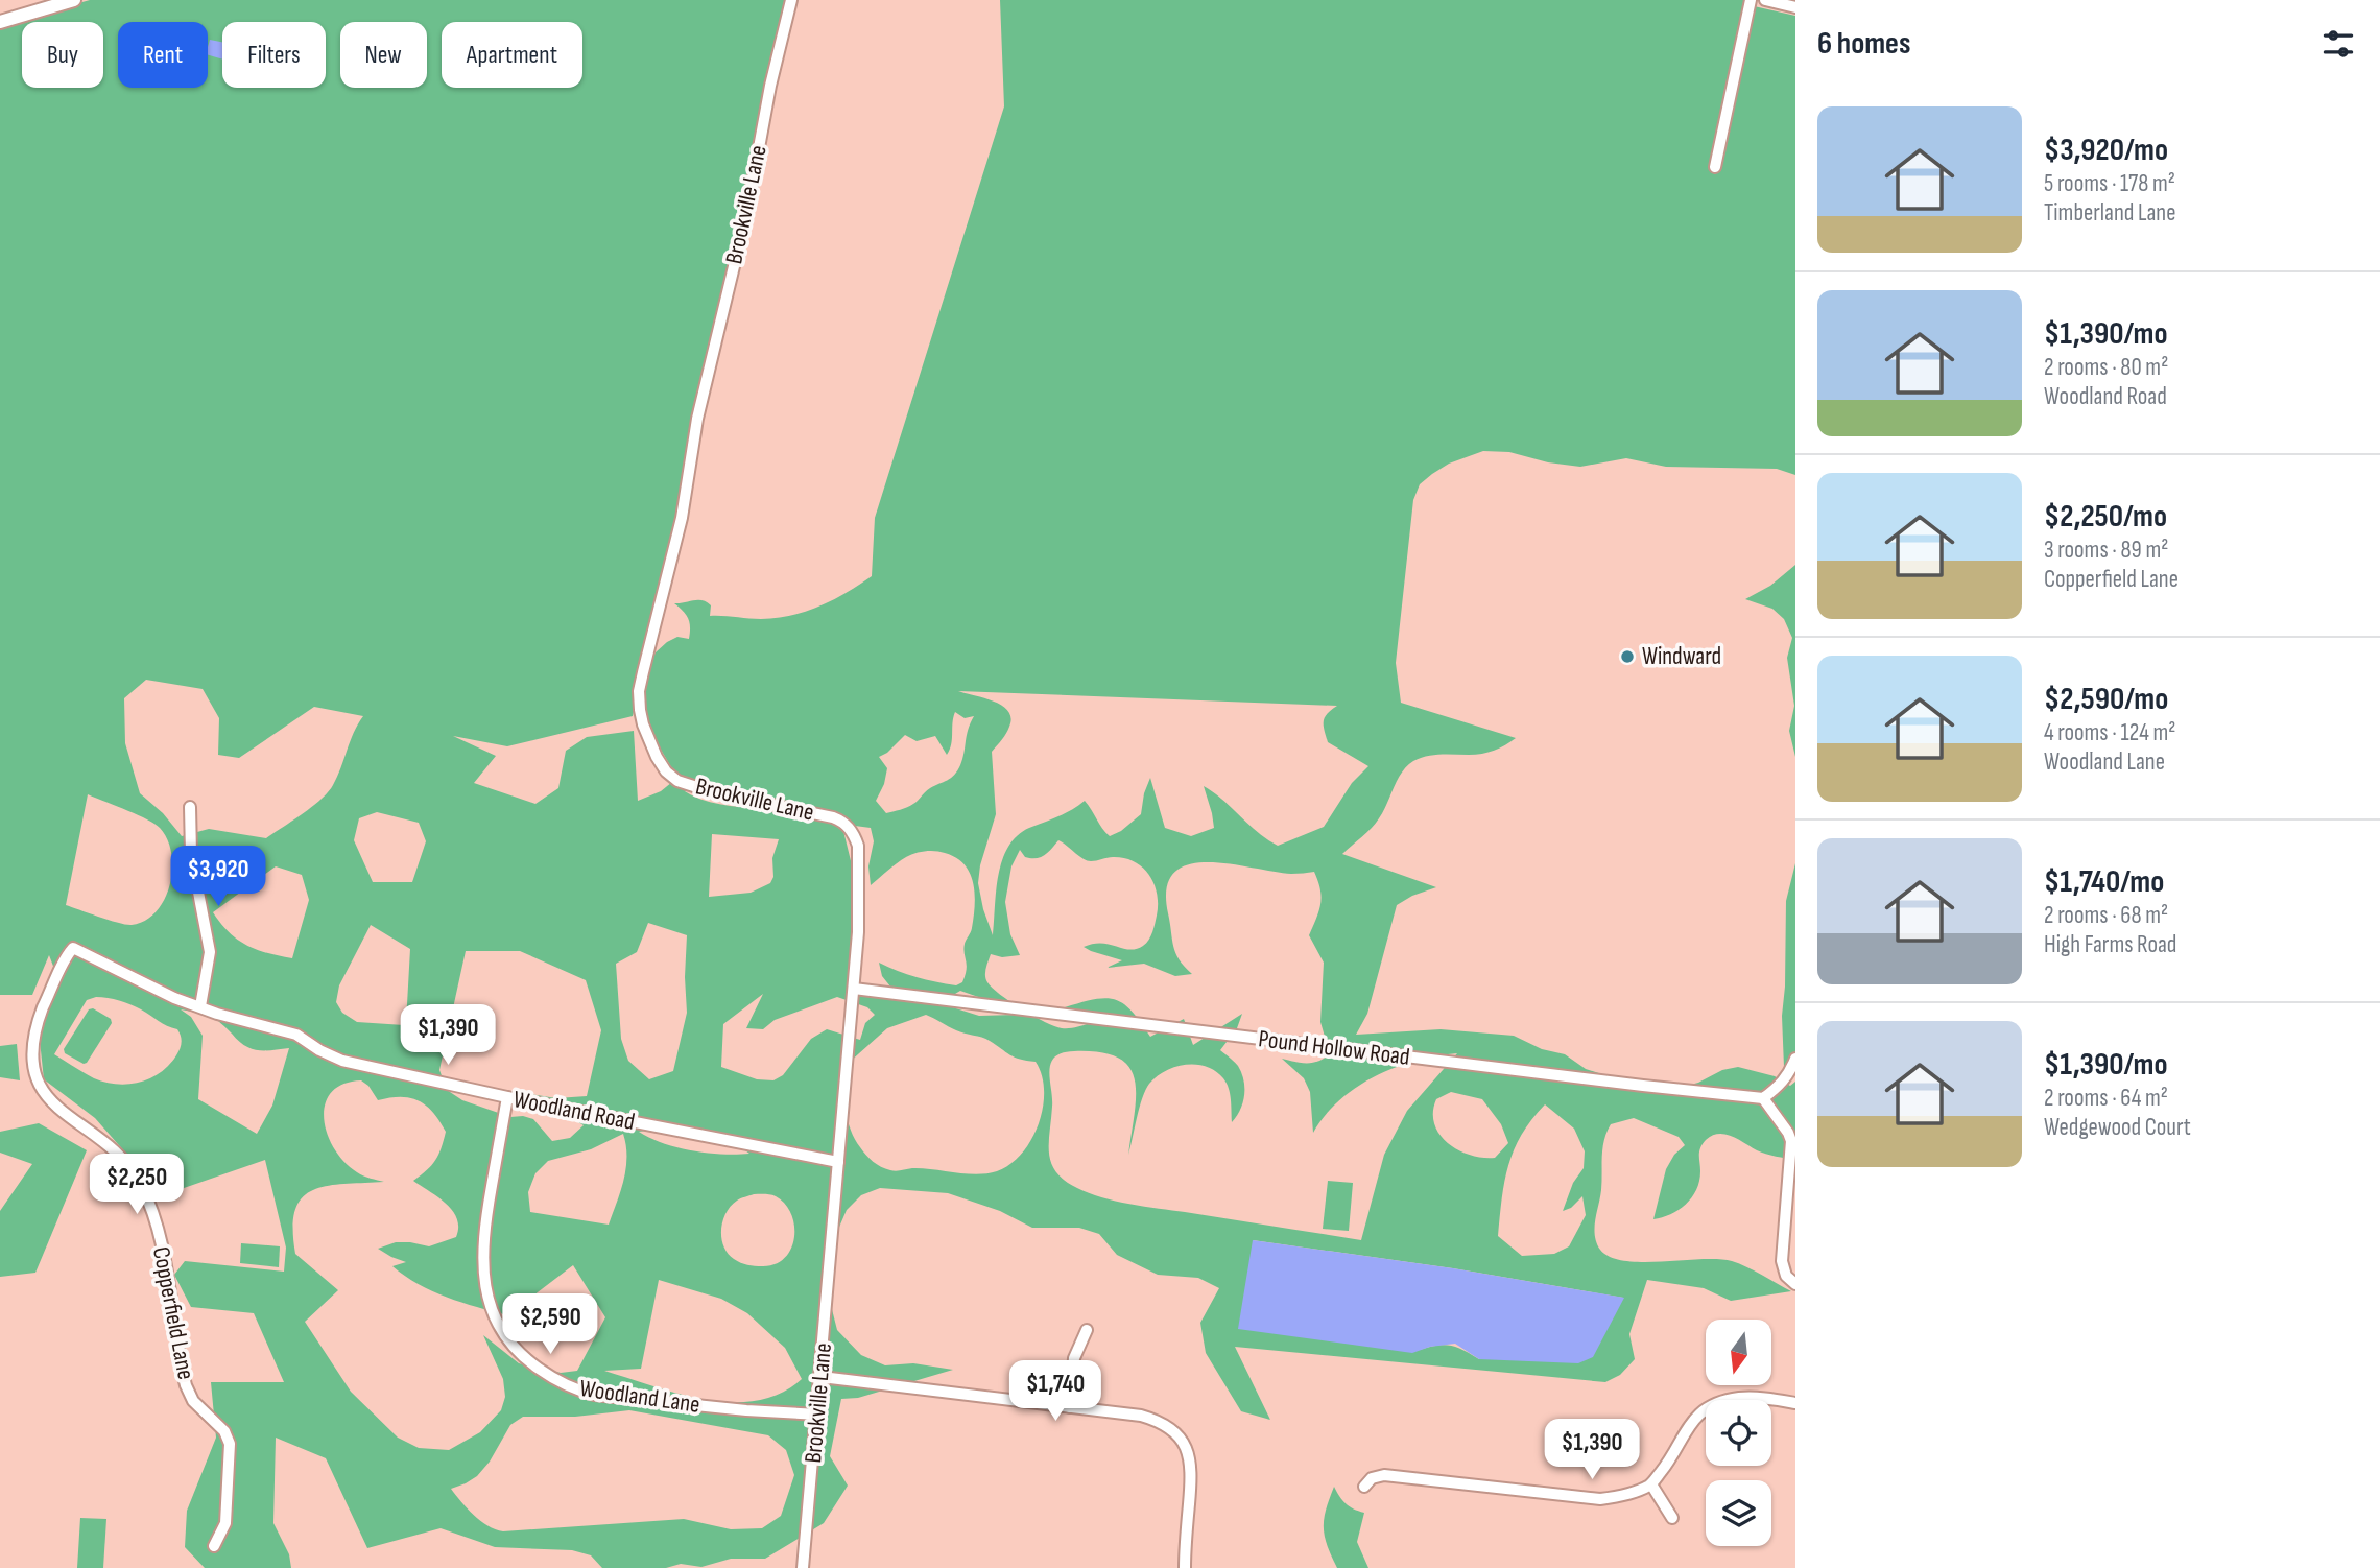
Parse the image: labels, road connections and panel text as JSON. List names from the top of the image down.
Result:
{
  "streets": {
    "street": [
      "Brookville Lane",
      "Pound Hollow Road",
      "Woodland Road",
      "Copperfield Lane",
      "Woodland Lane"
    ]
  },
  "crossings": [
    ["Brookville Lane", "Pound Hollow Road"],
    ["Brookville Lane", "Woodland Road"],
    ["Brookville Lane", "Woodland Lane"],
    ["Woodland Road", "Copperfield Lane"],
    ["Woodland Road", "Woodland Lane"]
  ],
  "places": ["Windward"],
  "north": "bottom",
  "page": {
    "heading": "6 homes",
    "chip": [
      "Buy",
      "Rent",
      "Filters",
      "New",
      "Apartment"
    ],
    "list": [
      {
        "name": "$3,920/mo",
        "note": "5 rooms · 178 m² · Timberland Lane"
      },
      {
        "name": "$1,390/mo",
        "note": "2 rooms · 80 m² · Woodland Road"
      },
      {
        "name": "$2,250/mo",
        "note": "3 rooms · 89 m² · Copperfield Lane"
      },
      {
        "name": "$2,590/mo",
        "note": "4 rooms · 124 m² · Woodland Lane"
      },
      {
        "name": "$1,740/mo",
        "note": "2 rooms · 68 m² · High Farms Road"
      },
      {
        "name": "$1,390/mo",
        "note": "2 rooms · 64 m² · Wedgewood Court"
      }
    ],
    "price": [
      "$3,920",
      "$1,390",
      "$2,250",
      "$2,590",
      "$1,740",
      "$1,390"
    ]
  }
}
